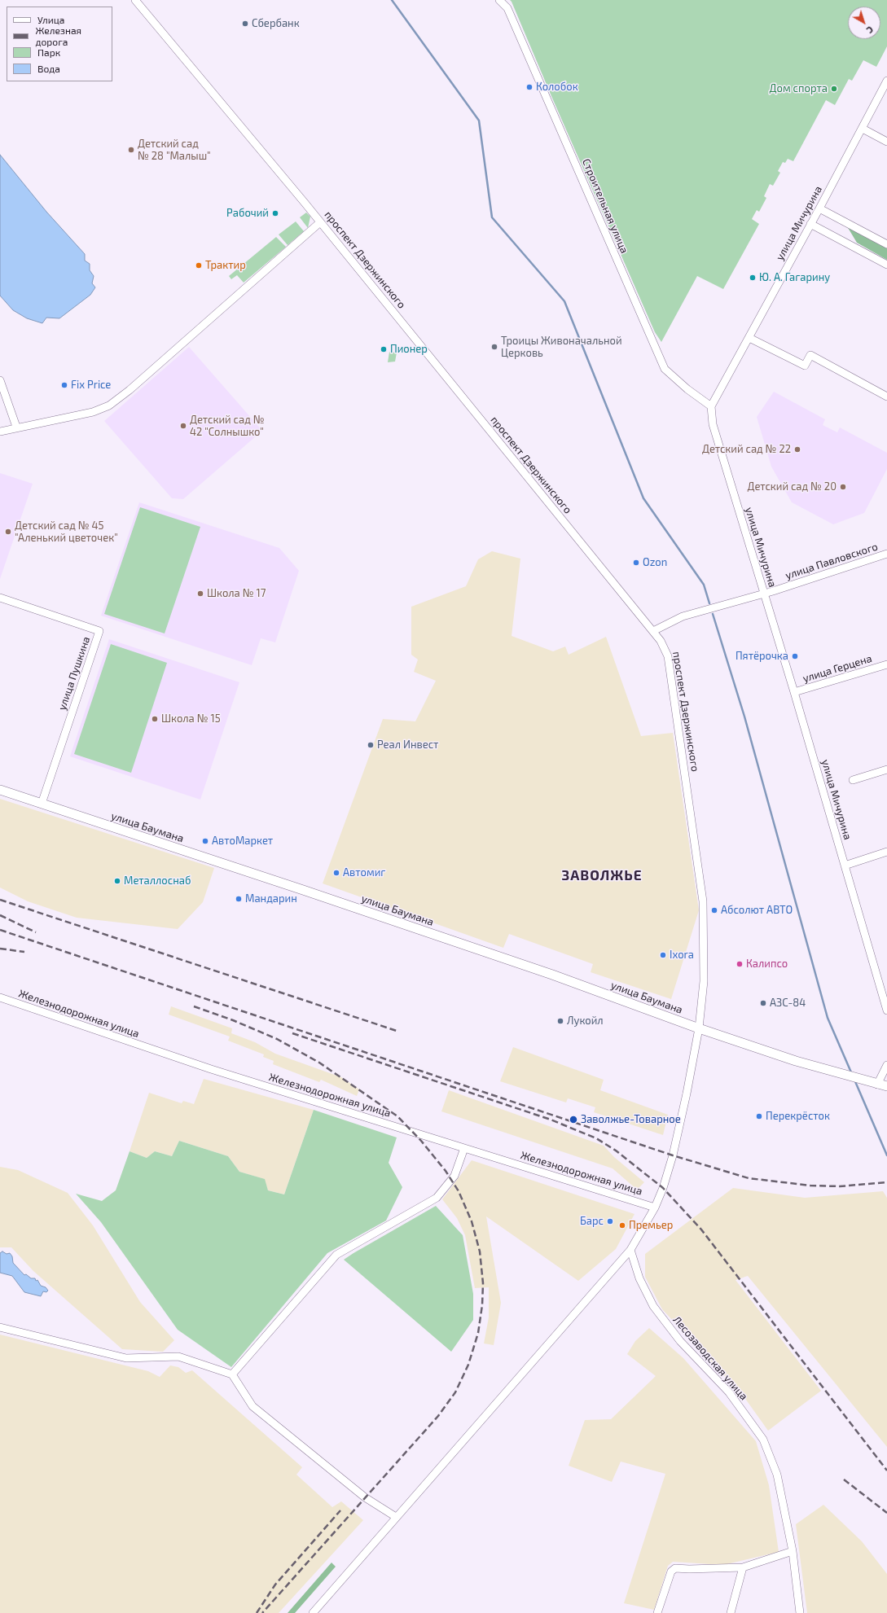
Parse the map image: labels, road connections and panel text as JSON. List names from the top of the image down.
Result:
{
  "streets": {
    "main road": ["улица Баумана"],
    "street": [
      "Строительная улица",
      "улица Мичурина",
      "проспект Дзержинского",
      "улица Павловского",
      "улица Герцена",
      "улица Пушкина",
      "Железнодорожная улица",
      "Лесозаводская улица"
    ]
  },
  "crossings": [
    ["Строительная улица", "улица Мичурина"],
    ["улица Мичурина", "улица Павловского"],
    ["улица Мичурина", "улица Герцена"],
    ["проспект Дзержинского", "улица Павловского"],
    ["проспект Дзержинского", "улица Баумана"],
    ["проспект Дзержинского", "Железнодорожная улица"],
    ["проспект Дзержинского", "Лесозаводская улица"],
    ["улица Пушкина", "улица Баумана"]
  ],
  "districts": ["ЗАВОЛЖЬЕ"],
  "places": [
    "Сбербанк",
    "Колобок",
    "Дом спорта",
    "Детский сад № 28 \"Малыш\"",
    "Рабочий",
    "Трактир",
    "Ю. А. Гагарину",
    "Троицы Живоначальной Церковь",
    "Пионер",
    "Fix Price",
    "Детский сад № 42 \"Солнышко\"",
    "Детский сад № 22",
    "Детский сад № 20",
    "Детский сад № 45 \"Аленький цветочек\"",
    "Ozon",
    "Школа № 17",
    "Пятёрочка",
    "Школа № 15",
    "Реал Инвест",
    "АвтоМаркет",
    "Автомиг",
    "Металлоснаб",
    "Мандарин",
    "Абсолют АВТО",
    "Ixora",
    "Калипсо",
    "АЗС-84",
    "Лукойл",
    "Перекрёсток",
    "Заволжье-Товарное",
    "Барс",
    "Премьер"
  ],
  "legend": [
    "Улица",
    "Железная дорога",
    "Парк",
    "Вода"
  ],
  "north": "bottom right"
}
